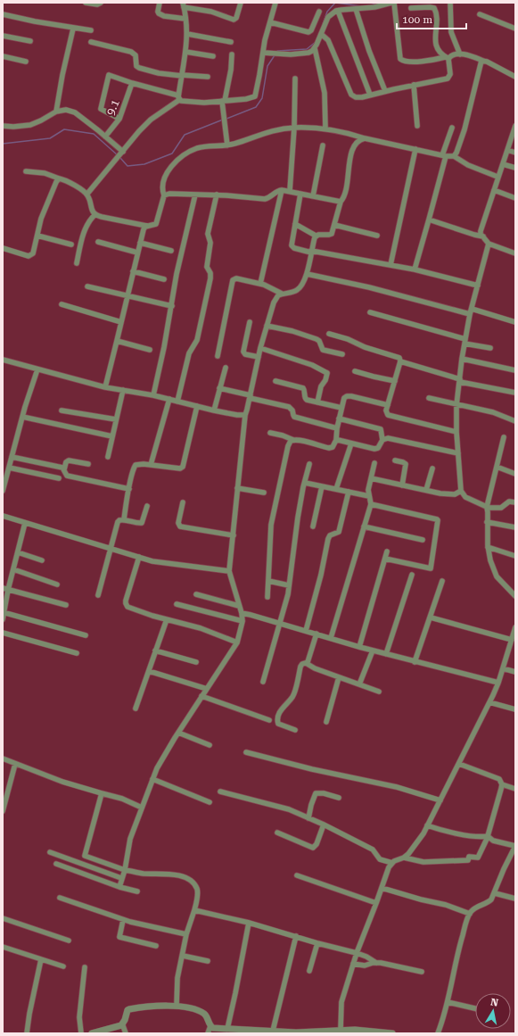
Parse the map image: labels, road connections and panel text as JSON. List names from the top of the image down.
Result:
{
  "streets": {
    "street": ["9.1"]
  },
  "scale_bar": "100 m",
  "north": "top"
}
